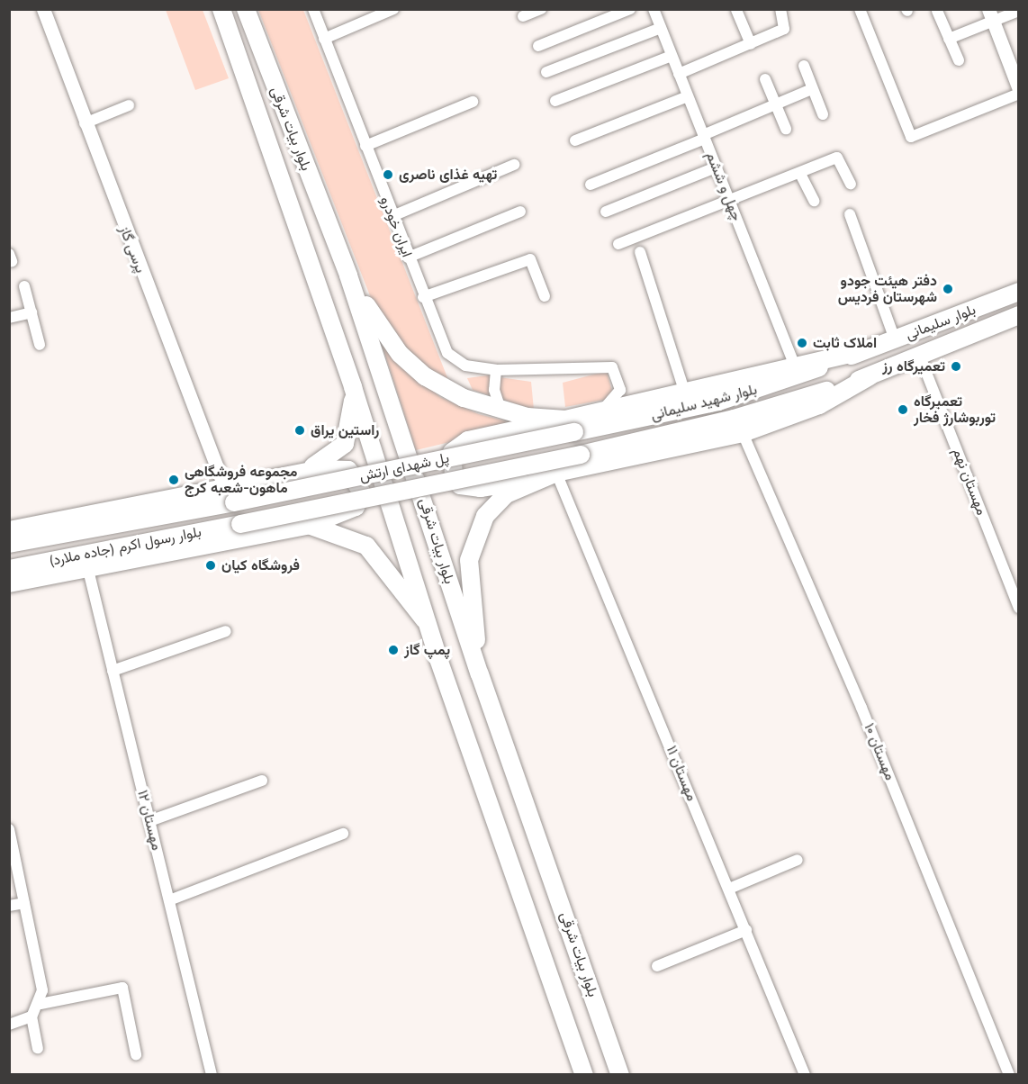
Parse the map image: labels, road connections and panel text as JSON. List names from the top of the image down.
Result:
{
  "streets": {
    "main road": [
      "بلوار بیات شرقی",
      "بلوار سلیمانی",
      "بلوار شهید سلیمانی",
      "پل شهدای ارتش",
      "بلوار رسول اکرم (جاده ملارد)"
    ],
    "street": [
      "چهل و ششم",
      "ایران خودرو",
      "پرسی گاز",
      "مهستان نهم",
      "مهستان ۱۰",
      "مهستان ۱۱",
      "مهستان ۱۲"
    ]
  },
  "crossings": [
    ["پرسی گاز", "پل شهدای ارتش"],
    ["پرسی گاز", "بلوار رسول اکرم (جاده ملارد)"],
    ["بلوار سلیمانی", "بلوار شهید سلیمانی"],
    ["بلوار سلیمانی", "مهستان نهم"],
    ["بلوار شهید سلیمانی", "پل شهدای ارتش"],
    ["پل شهدای ارتش", "بلوار رسول اکرم (جاده ملارد)"]
  ],
  "places": [
    "تهیه غذای ناصری",
    "دفتر هیئت جودو شهرستان فردیس",
    "املاک ثابت",
    "تعمیرگاه رز",
    "تعمیرگاه توربوشارژ فخار",
    "راستین یراق",
    "مجموعه فروشگاهی ماهون-شعبه کرج",
    "فروشگاه کیان",
    "پمپ گاز"
  ]
}
